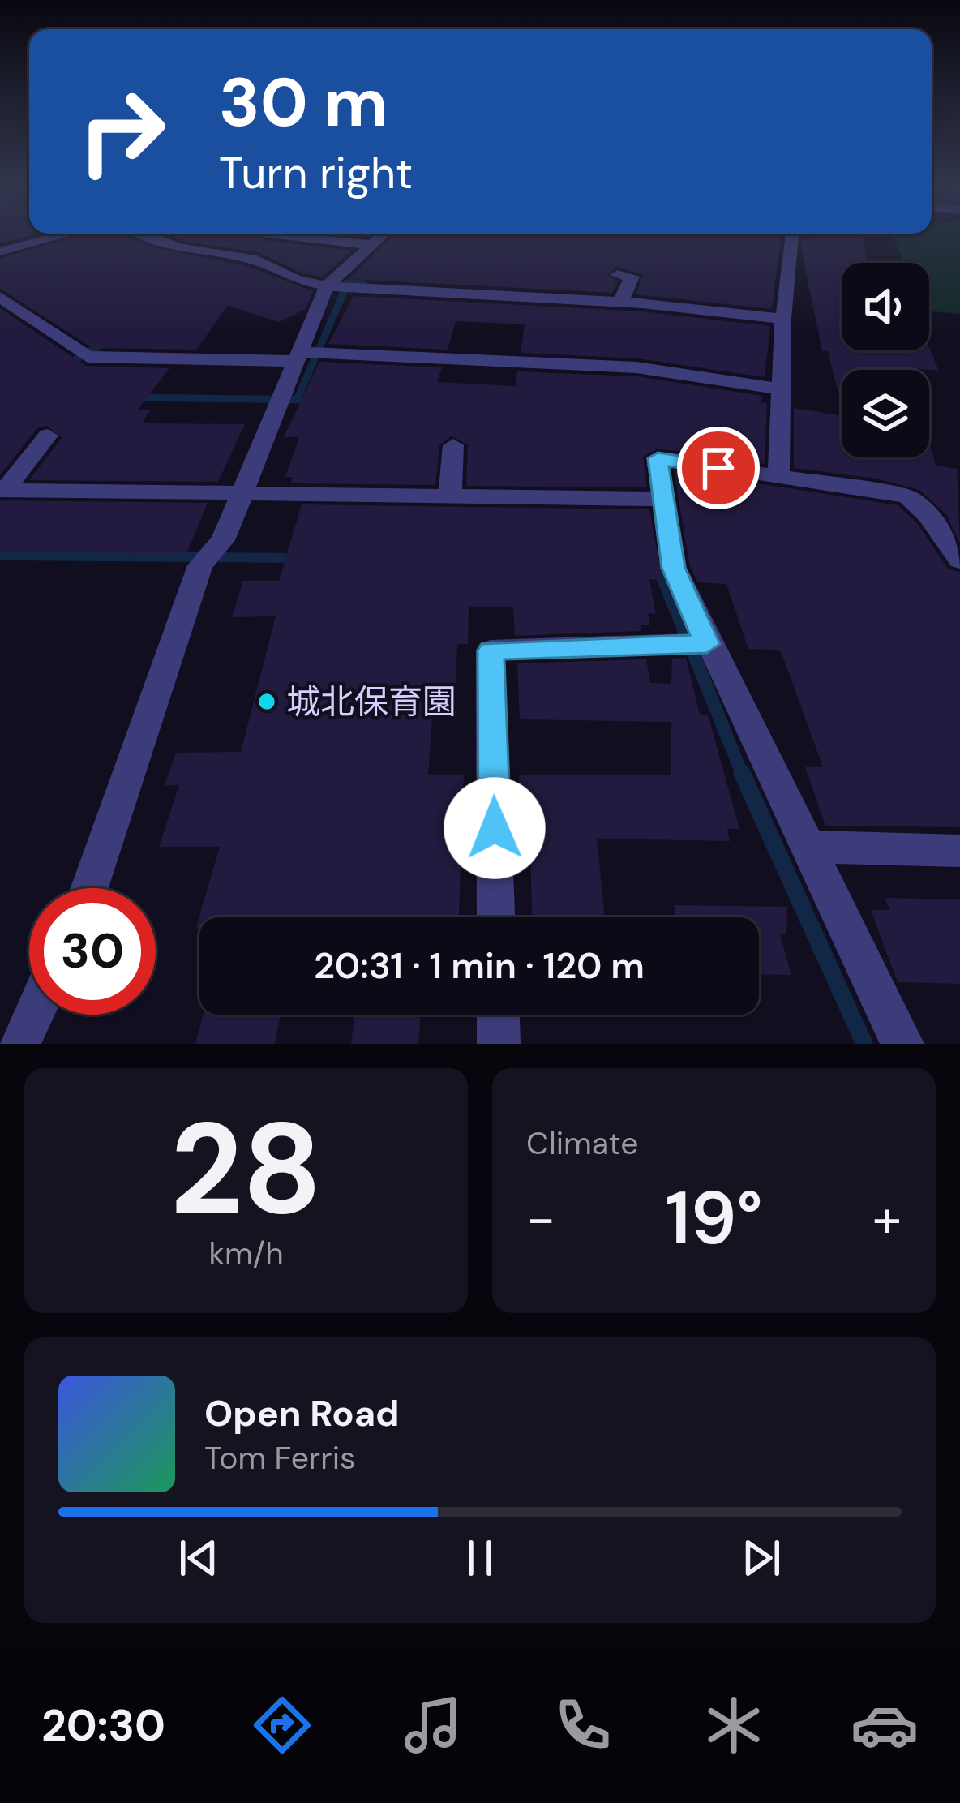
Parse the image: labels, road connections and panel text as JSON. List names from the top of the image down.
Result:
{
  "places": ["城北保育園"],
  "page": {
    "turn": ["30 m", "Turn right"],
    "limit": "30",
    "trip": "20:31 · 1 min · 120 m",
    "tile": [
      ["28", "km/h"],
      "Climate"
    ],
    "heat": ["−", "19°", "+"],
    "song": ["Open Road", "Tom Ferris"],
    "tabs": "20:30"
  }
}
